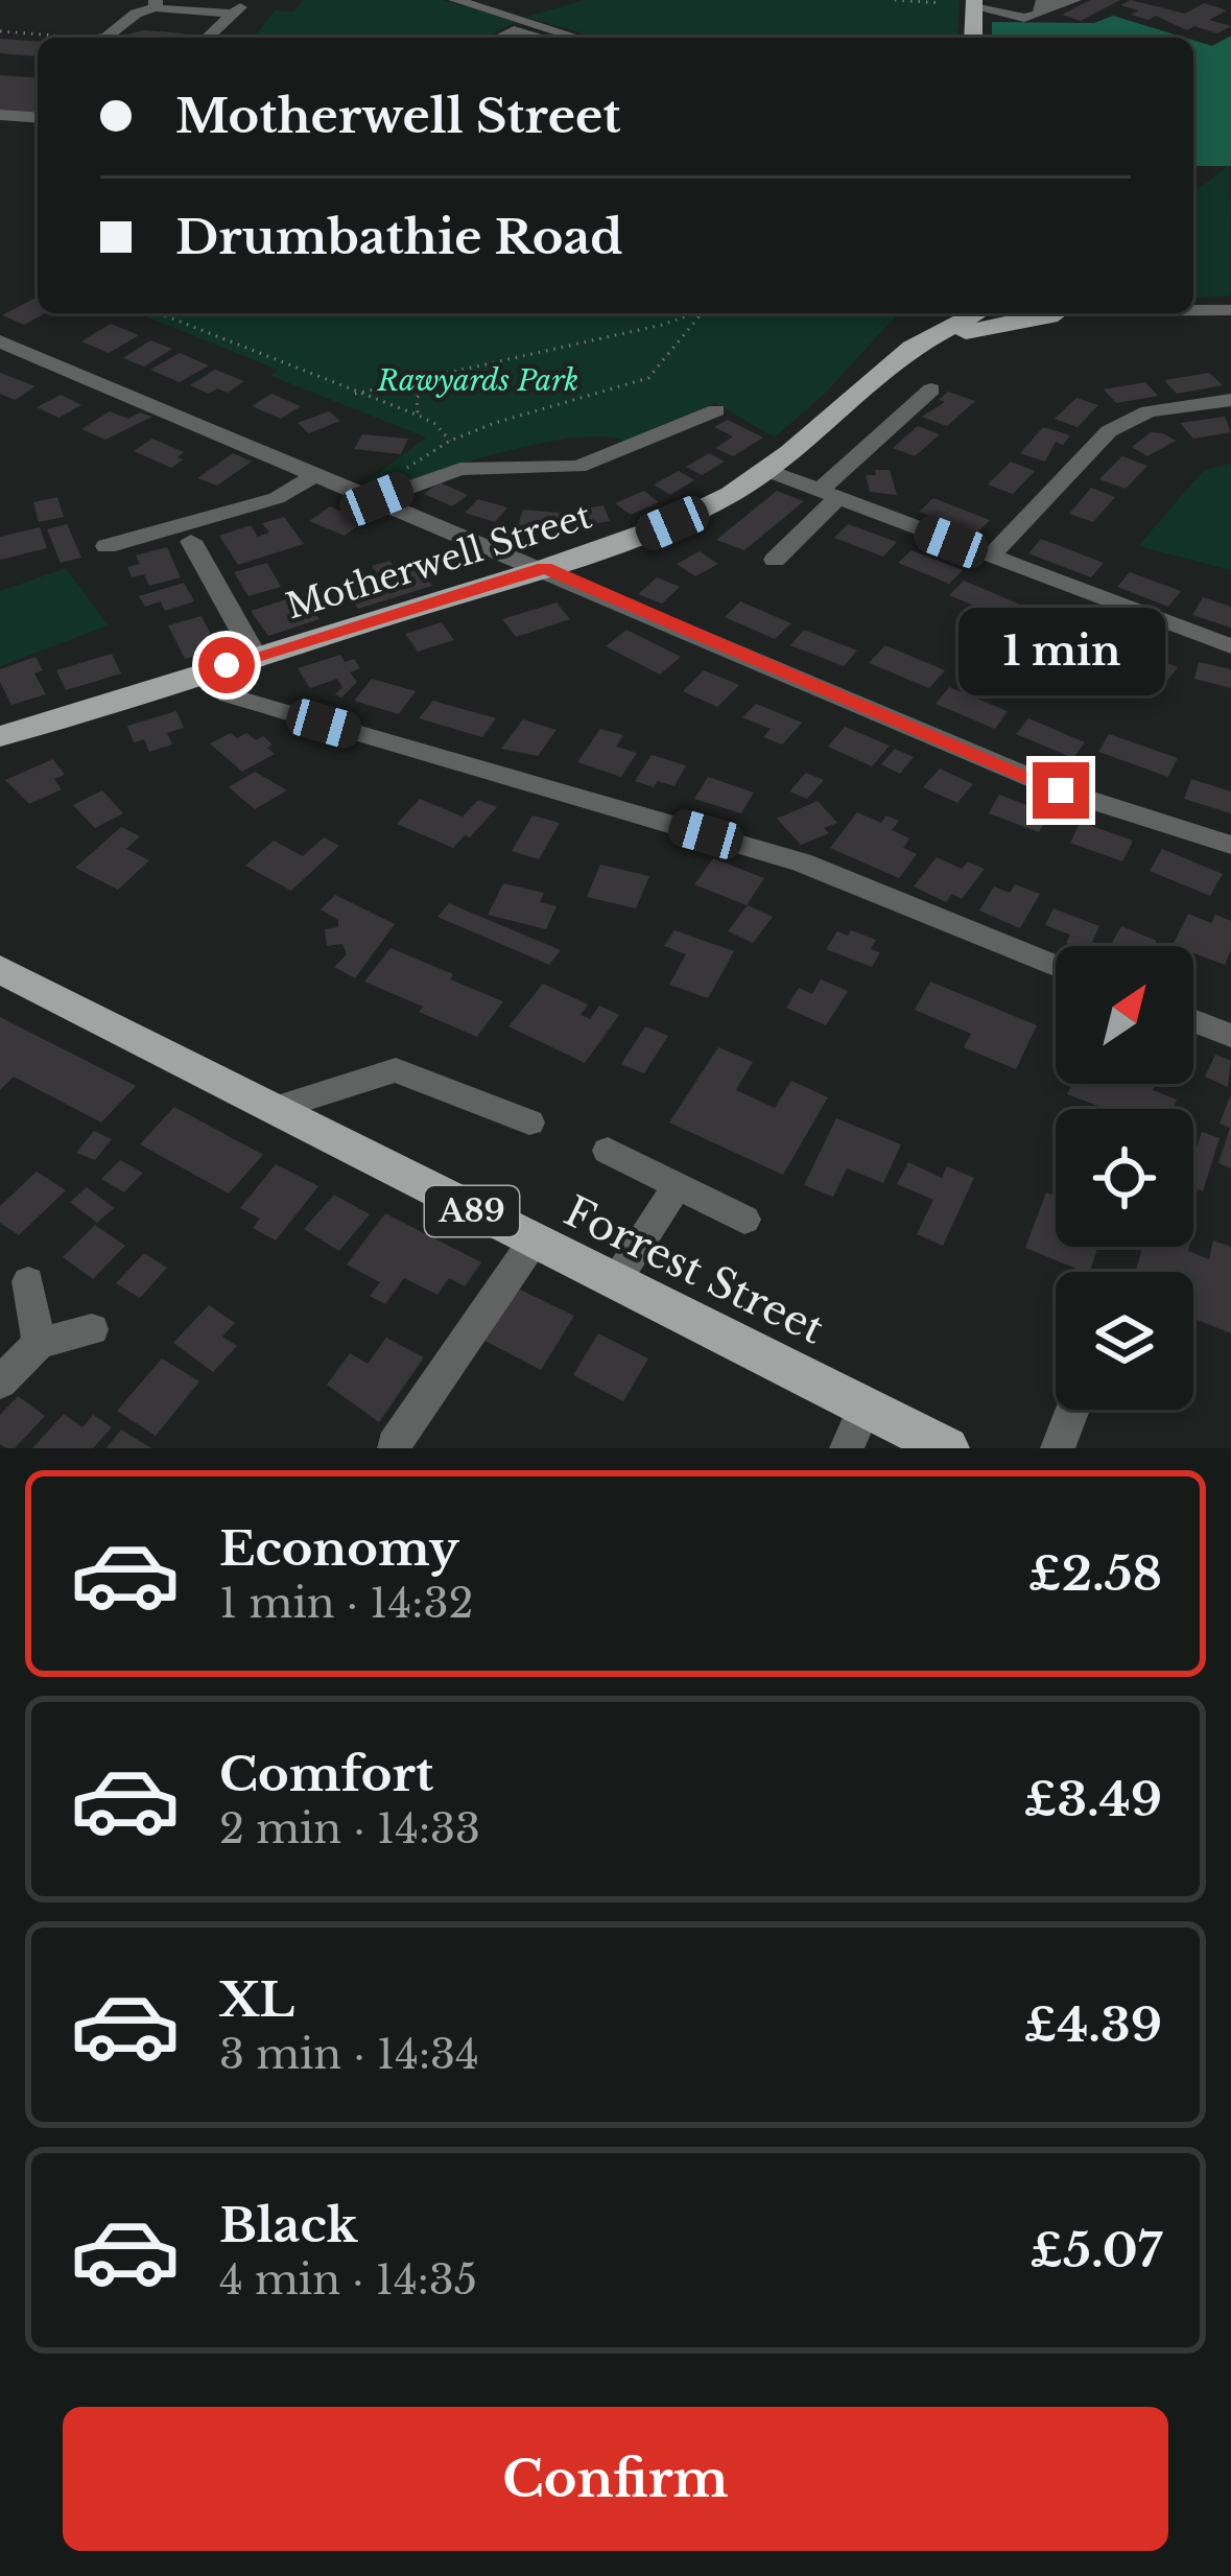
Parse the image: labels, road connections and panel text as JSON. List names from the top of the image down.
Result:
{
  "streets": {
    "main road": ["Motherwell Street", "A89", "Forrest Street"]
  },
  "parks": ["Rawyards Park"],
  "north": "top right",
  "page": {
    "banner": ["Motherwell Street", "Drumbathie Road"],
    "bubble": "1 min",
    "list": [
      {
        "name": "Economy",
        "note": "1 min · 14:32",
        "value": "£2.58"
      },
      {
        "name": "Comfort",
        "note": "2 min · 14:33",
        "value": "£3.49"
      },
      {
        "name": "XL",
        "note": "3 min · 14:34",
        "value": "£4.39"
      },
      {
        "name": "Black",
        "note": "4 min · 14:35",
        "value": "£5.07"
      }
    ],
    "buttons": "Confirm"
  }
}
